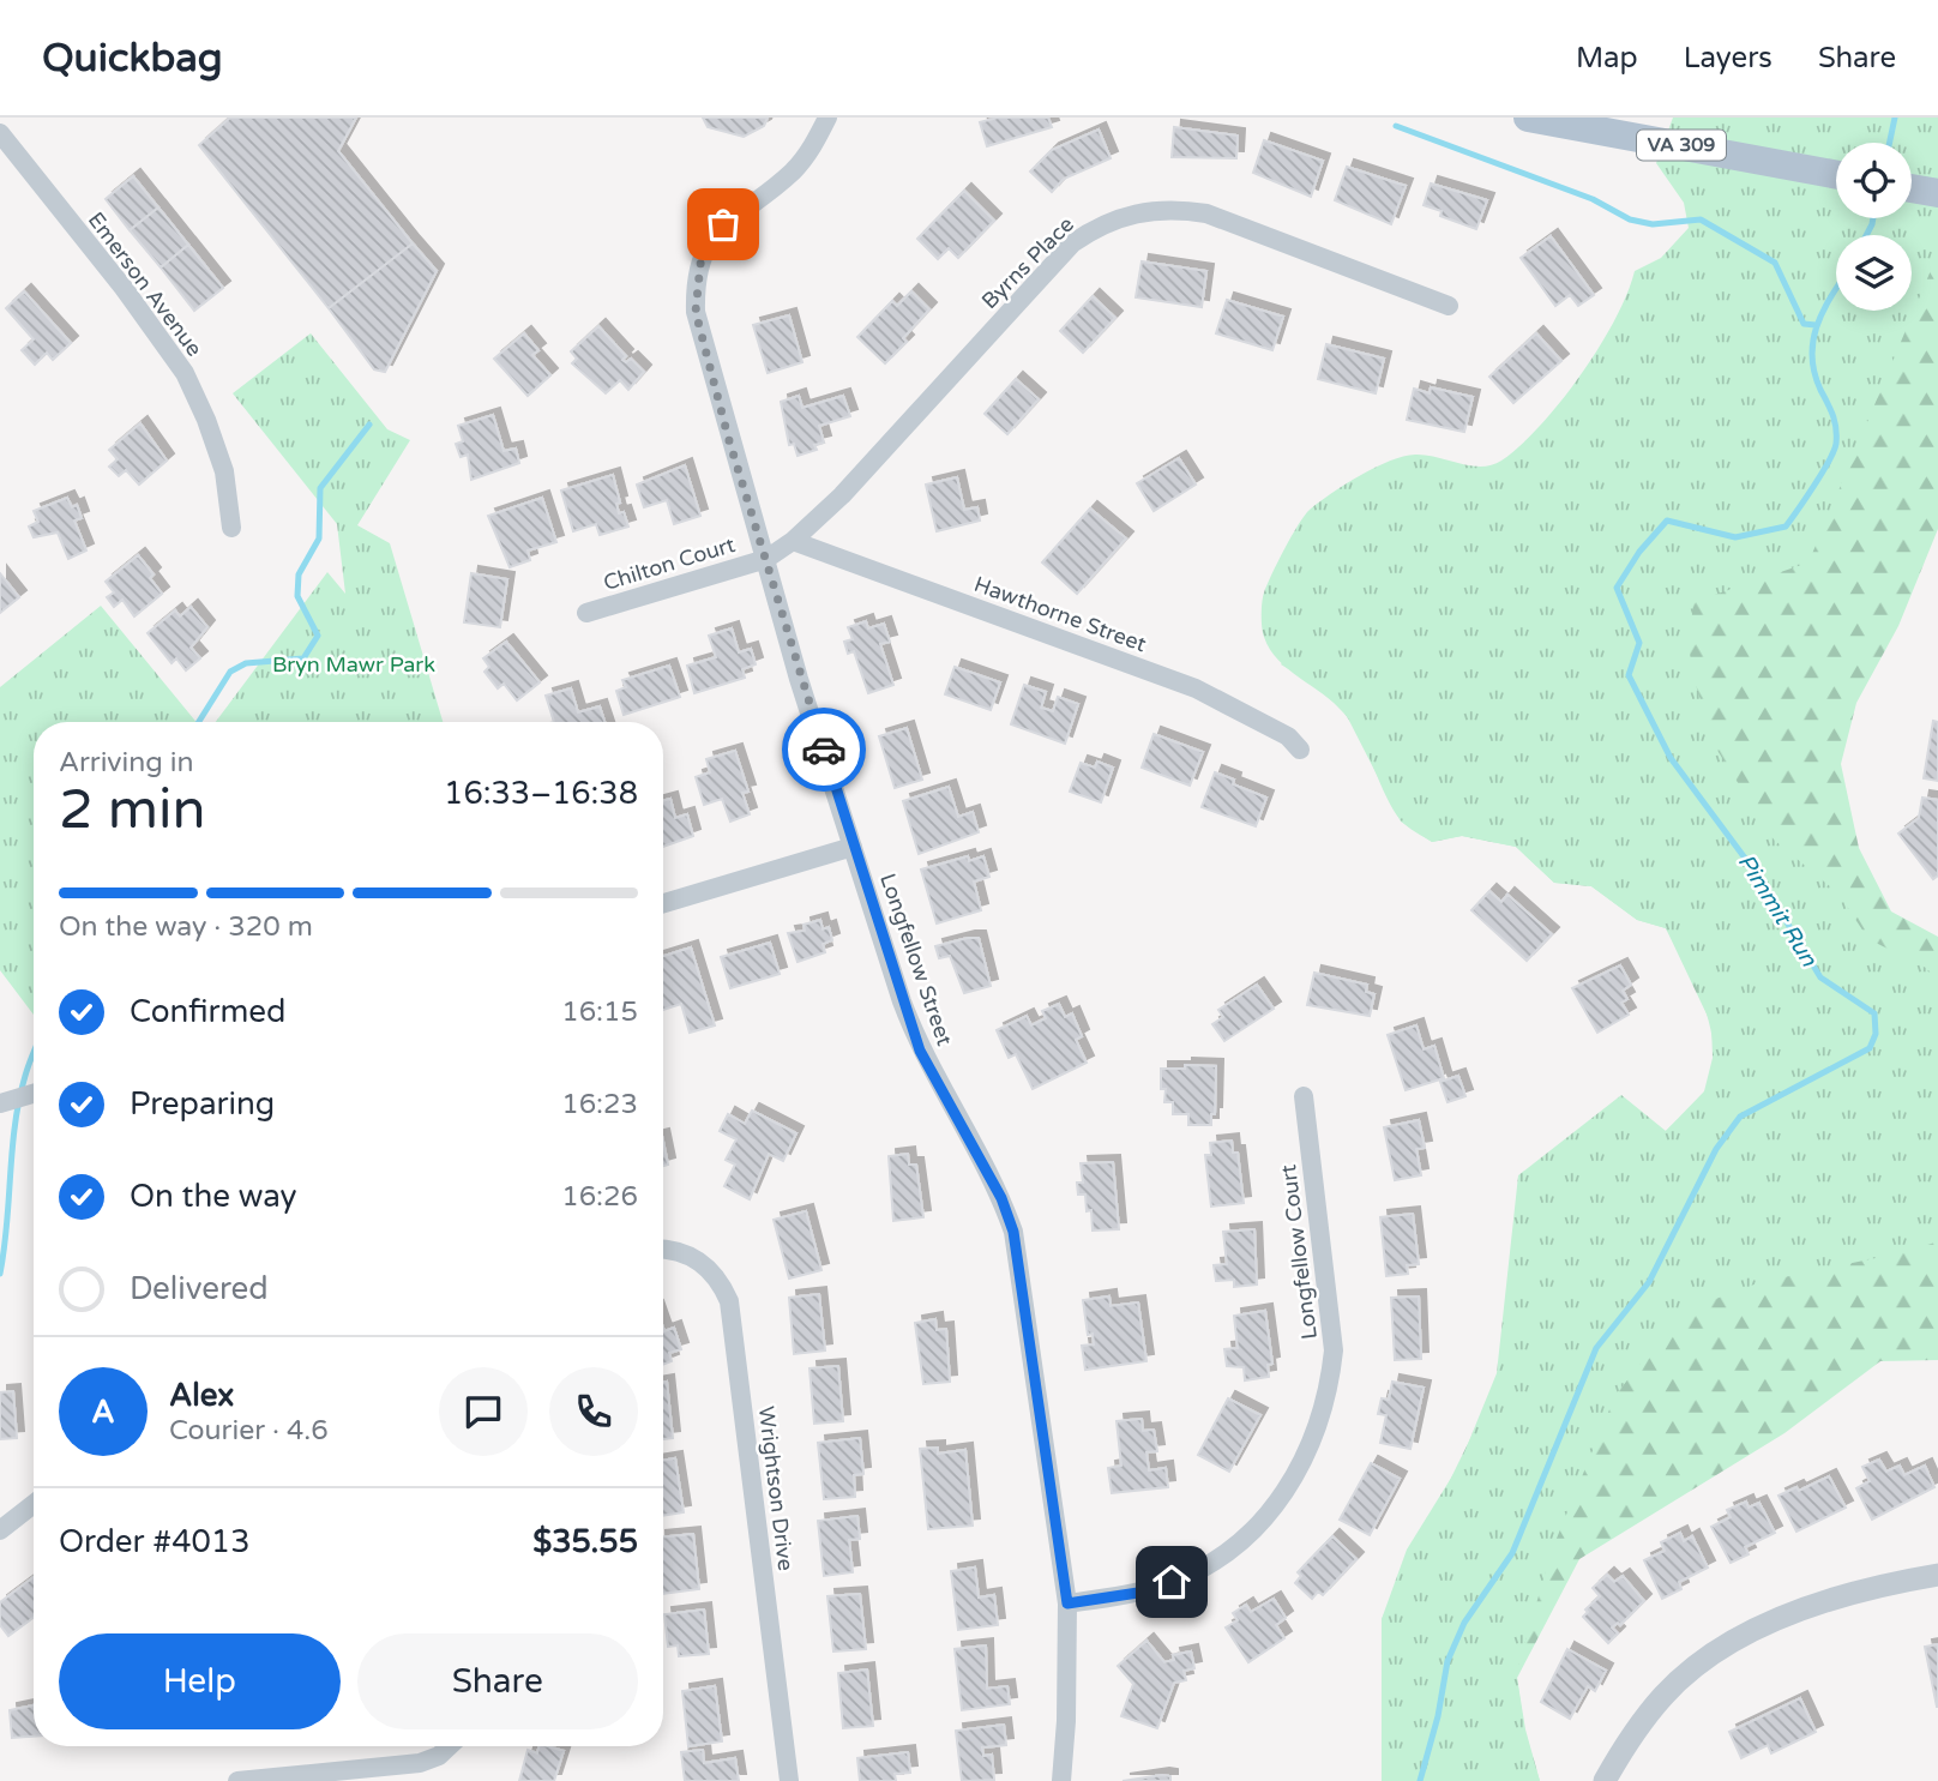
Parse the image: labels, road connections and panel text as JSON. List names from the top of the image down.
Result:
{
  "streets": {
    "main road": ["VA 309"],
    "street": [
      "Byrns Place",
      "Emerson Avenue",
      "Chilton Court",
      "Hawthorne Street",
      "Longfellow Street",
      "Longfellow Court",
      "Wrightson Drive"
    ]
  },
  "crossings": [
    ["Byrns Place", "Chilton Court"],
    ["Byrns Place", "Hawthorne Street"],
    ["Byrns Place", "Longfellow Street"],
    ["Chilton Court", "Longfellow Street"],
    ["Longfellow Street", "Longfellow Court"]
  ],
  "water": ["Pimmit Run"],
  "parks": ["Bryn Mawr Park"],
  "page": {
    "header": "Quickbag",
    "nav": ["Map", "Layers", "Share"],
    "heading": ["2 min", "Arriving in", "16:33–16:38"],
    "panel": [
      "Alex",
      "Courier · 4.6",
      "Order #4013",
      "$35.55"
    ],
    "bar": "On the way · 320 m",
    "list": [
      ["Confirmed", "16:15"],
      ["Preparing", "16:23"],
      ["On the way", "16:26"],
      "Delivered"
    ],
    "round": "A",
    "buttons": ["Help", "Share"]
  }
}
